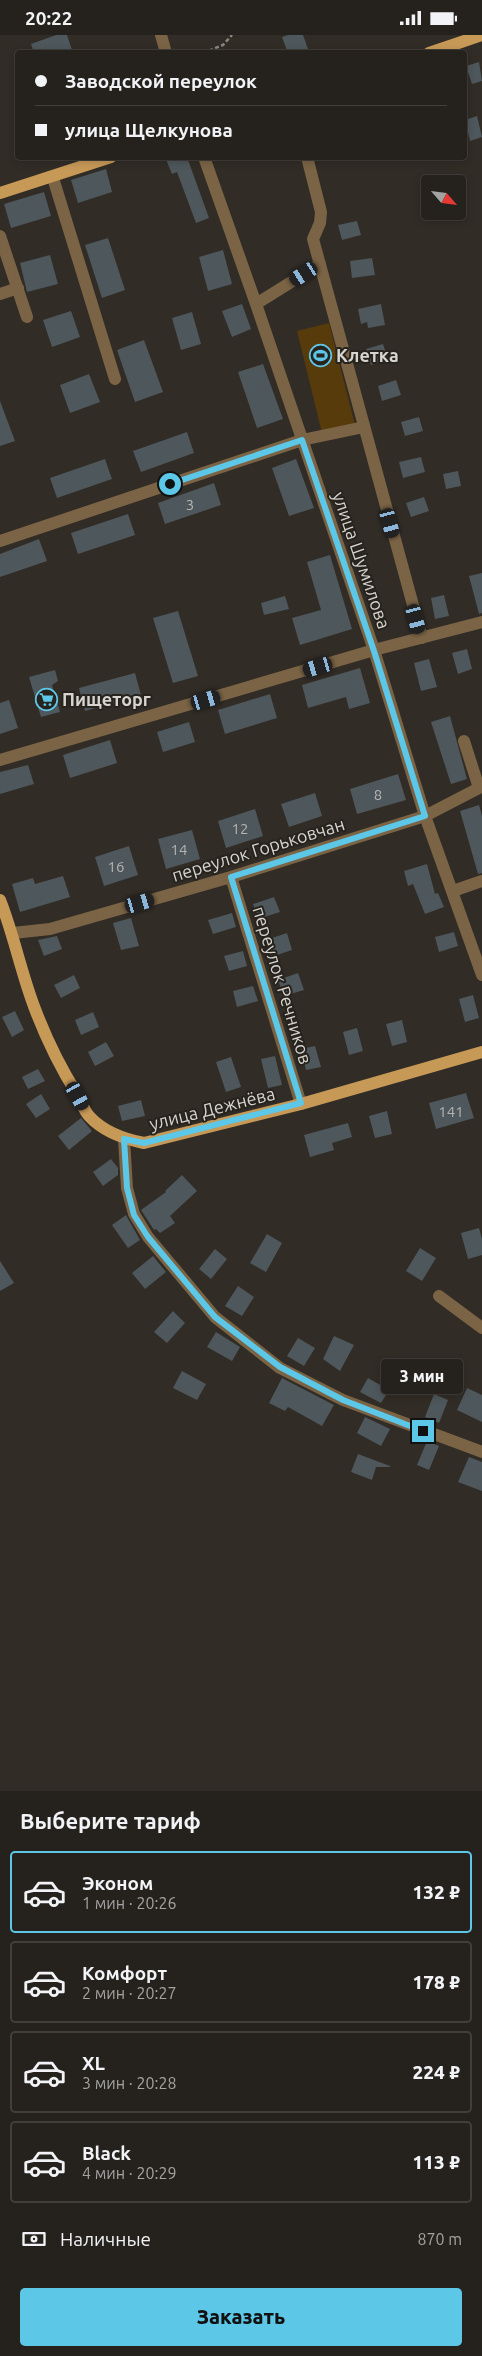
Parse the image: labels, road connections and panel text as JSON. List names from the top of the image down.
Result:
{
  "streets": {
    "main road": ["улица Дежнёва"],
    "street": ["улица Шумилова", "переулок Горьковчан", "переулок Речников"]
  },
  "crossings": [
    ["улица Шумилова", "переулок Горьковчан"],
    ["переулок Горьковчан", "переулок Речников"],
    ["переулок Речников", "улица Дежнёва"]
  ],
  "places": {
    "sports": ["Клетка"],
    "supermarket": ["Пищеторг"]
  },
  "house_numbers": [
    "3",
    "8",
    "12",
    "14",
    "16",
    "141"
  ],
  "north": "bottom right",
  "page": {
    "status": "20:22",
    "banner": ["Заводской переулок", "улица Щелкунова"],
    "bubble": "3 мин",
    "heading": "Выберите тариф",
    "list": [
      {
        "name": "Эконом",
        "note": "1 мин · 20:26",
        "value": "132 ₽"
      },
      {
        "name": "Комфорт",
        "note": "2 мин · 20:27",
        "value": "178 ₽"
      },
      {
        "name": "XL",
        "note": "3 мин · 20:28",
        "value": "224 ₽"
      },
      {
        "name": "Black",
        "note": "4 мин · 20:29",
        "value": "113 ₽"
      }
    ],
    "pay": ["Наличные", "870 m"],
    "buttons": "Заказать"
  }
}
